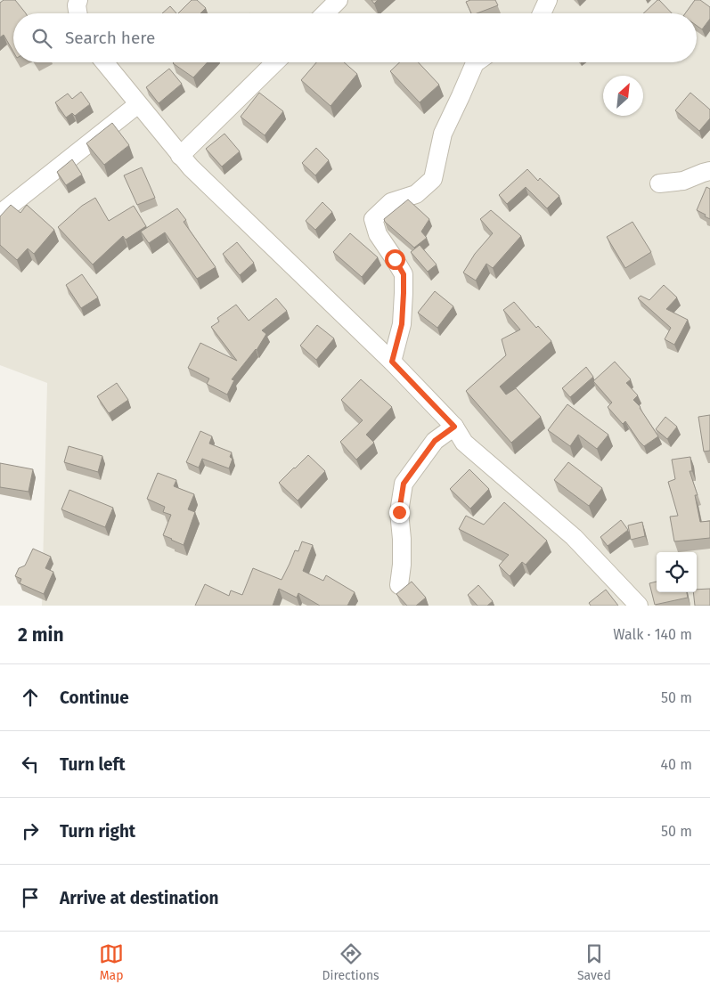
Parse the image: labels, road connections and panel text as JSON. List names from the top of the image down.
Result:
{
  "north": "top right",
  "page": {
    "search": "Search here",
    "heading": ["2 min", "Walk · 140 m"],
    "list": [
      ["Continue", "50 m"],
      ["Turn left", "40 m"],
      ["Turn right", "50 m"],
      "Arrive at destination"
    ],
    "nav": ["Map", "Directions", "Saved"]
  }
}
